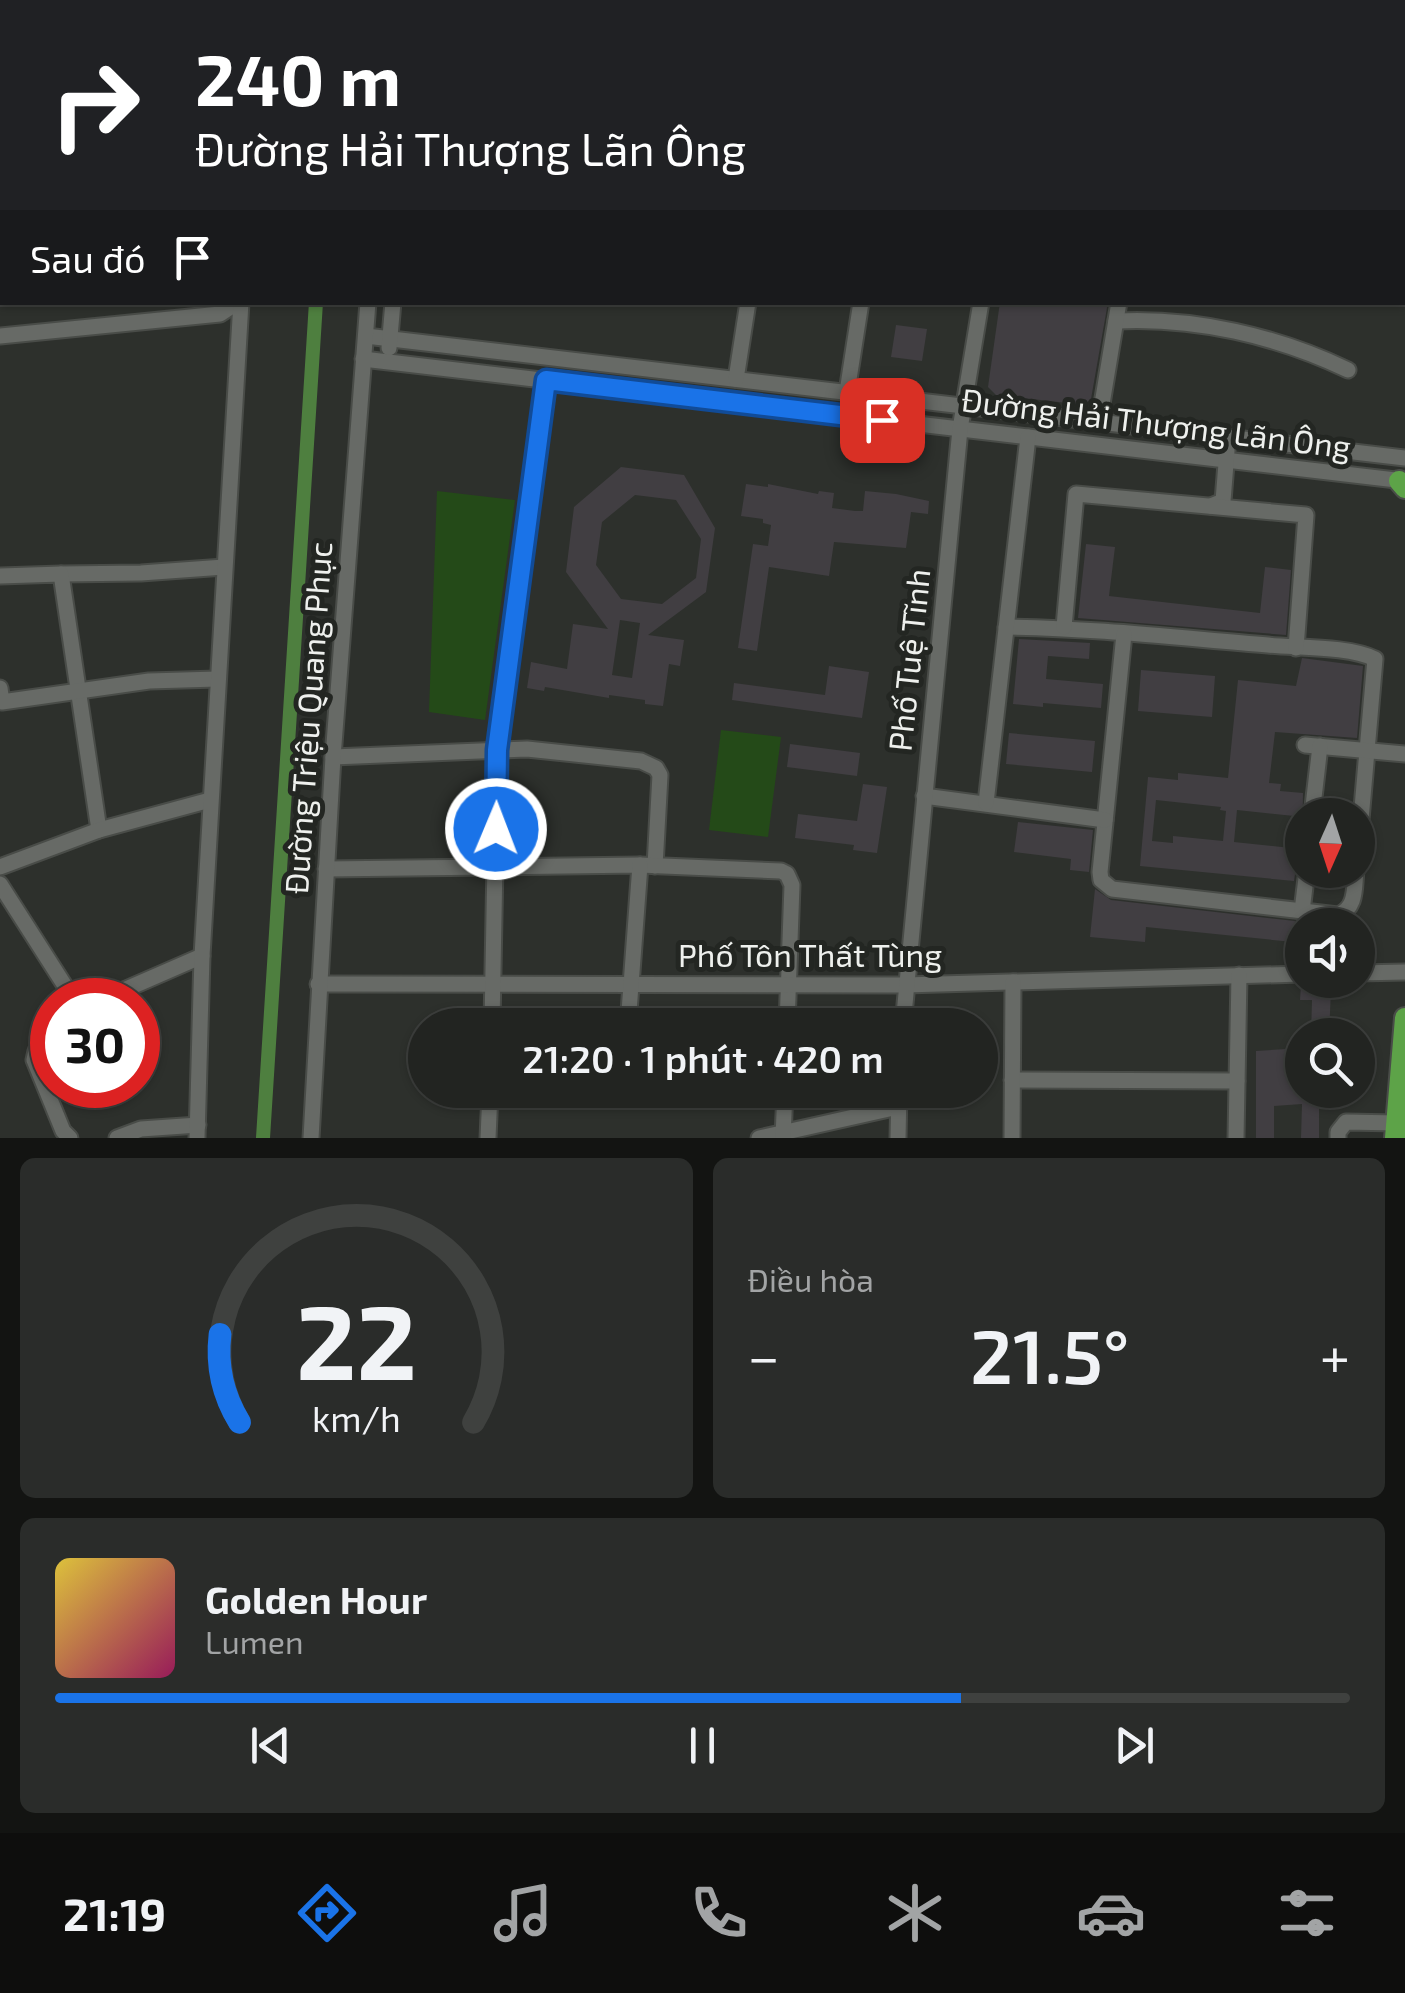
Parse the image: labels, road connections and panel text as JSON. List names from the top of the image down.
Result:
{
  "streets": {
    "street": [
      "Đường Hải Thượng Lãn Ông",
      "Phố Tuệ Tĩnh",
      "Đường Triệu Quang Phục",
      "Phố Tôn Thất Tùng"
    ]
  },
  "crossings": [
    ["Đường Hải Thượng Lãn Ông", "Phố Tuệ Tĩnh"],
    ["Đường Hải Thượng Lãn Ông", "Đường Triệu Quang Phục"],
    ["Phố Tuệ Tĩnh", "Phố Tôn Thất Tùng"],
    ["Đường Triệu Quang Phục", "Phố Tôn Thất Tùng"]
  ],
  "north": "bottom",
  "page": {
    "turn": ["240 m", "Đường Hải Thượng Lãn Ông"],
    "then": "Sau đó",
    "limit": "30",
    "trip": "21:20 · 1 phút · 420 m",
    "tile": "Điều hòa",
    "heat": ["−", "21.5°", "+"],
    "song": ["Golden Hour", "Lumen"],
    "tabs": "21:19",
    "gauge": ["22", "km/h"]
  }
}
